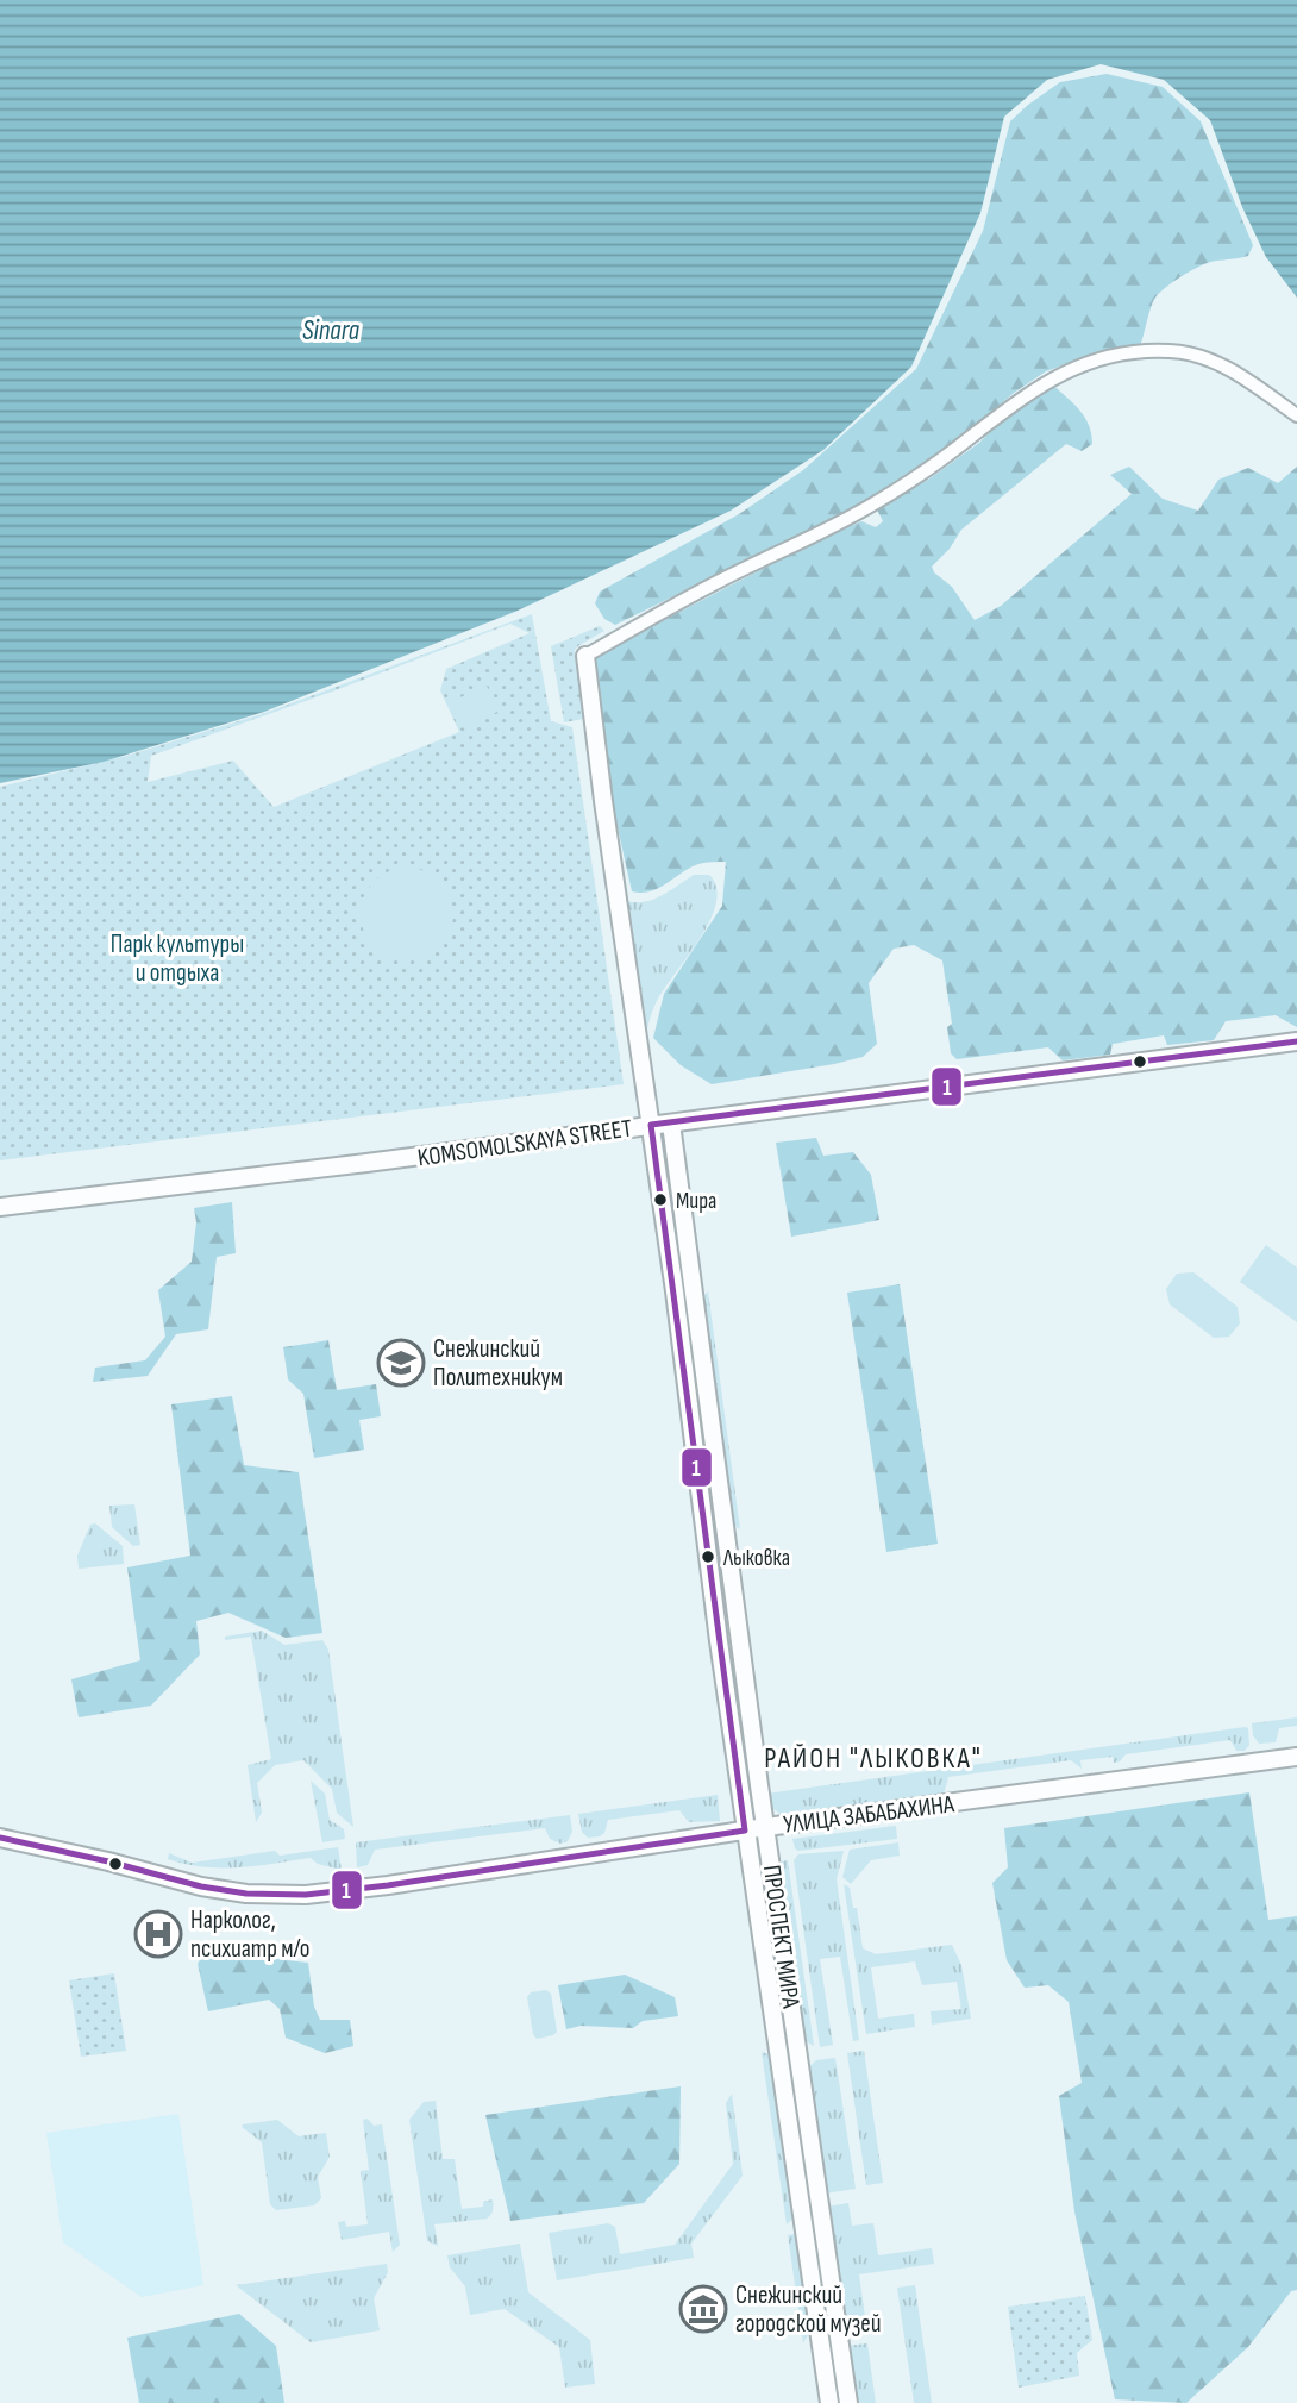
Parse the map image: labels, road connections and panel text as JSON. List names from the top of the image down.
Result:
{
  "streets": {
    "street": ["KOMSOMOLSKAYA STREET", "УЛИЦА ЗАБАБАХИНА", "ПРОСПЕКТ МИРА"]
  },
  "crossings": [
    ["KOMSOMOLSKAYA STREET", "ПРОСПЕКТ МИРА"],
    ["УЛИЦА ЗАБАБАХИНА", "ПРОСПЕКТ МИРА"]
  ],
  "districts": ["РАЙОН \"ЛЫКОВКА\""],
  "water": ["Sinara"],
  "parks": ["Парк культуры и отдыха"],
  "places": {
    "other": ["Мира", "Лыковка"],
    "school or university": ["Снежинский Политехникум"],
    "hospital": ["Нарколог, психиатр м/о"],
    "museum": ["Снежинский городской музей"]
  },
  "lines": ["transit line 1"]
}
